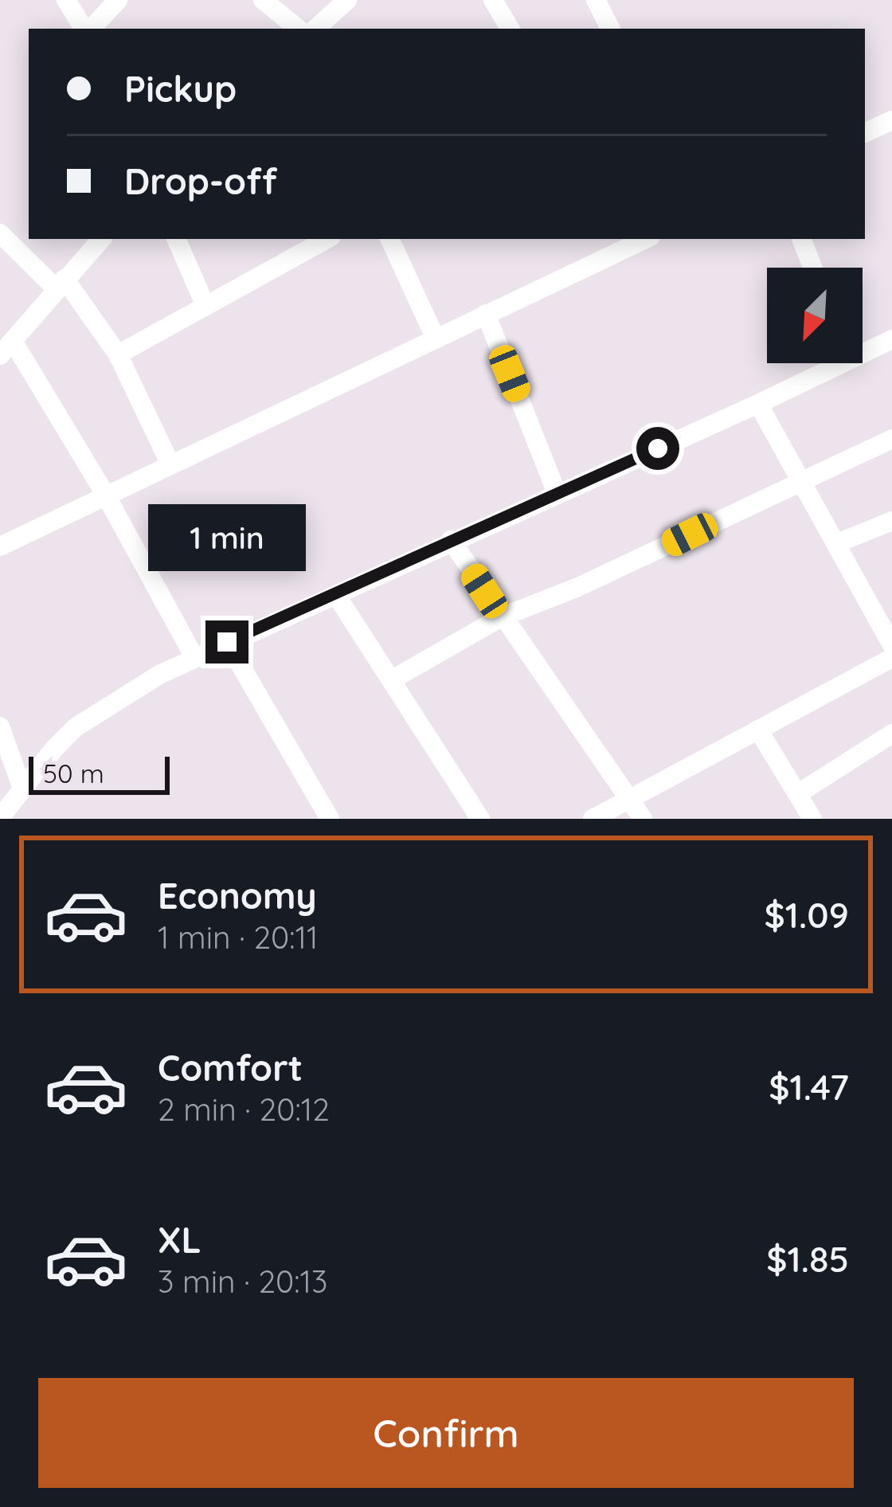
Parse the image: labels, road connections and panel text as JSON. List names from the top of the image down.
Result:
{
  "scale_bar": "50 m",
  "north": "bottom left",
  "page": {
    "banner": ["Pickup", "Drop-off"],
    "bubble": "1 min",
    "scale": "50 m",
    "list": [
      {
        "name": "Economy",
        "note": "1 min · 20:11",
        "value": "$1.09"
      },
      {
        "name": "Comfort",
        "note": "2 min · 20:12",
        "value": "$1.47"
      },
      {
        "name": "XL",
        "note": "3 min · 20:13",
        "value": "$1.85"
      }
    ],
    "buttons": "Confirm"
  }
}
